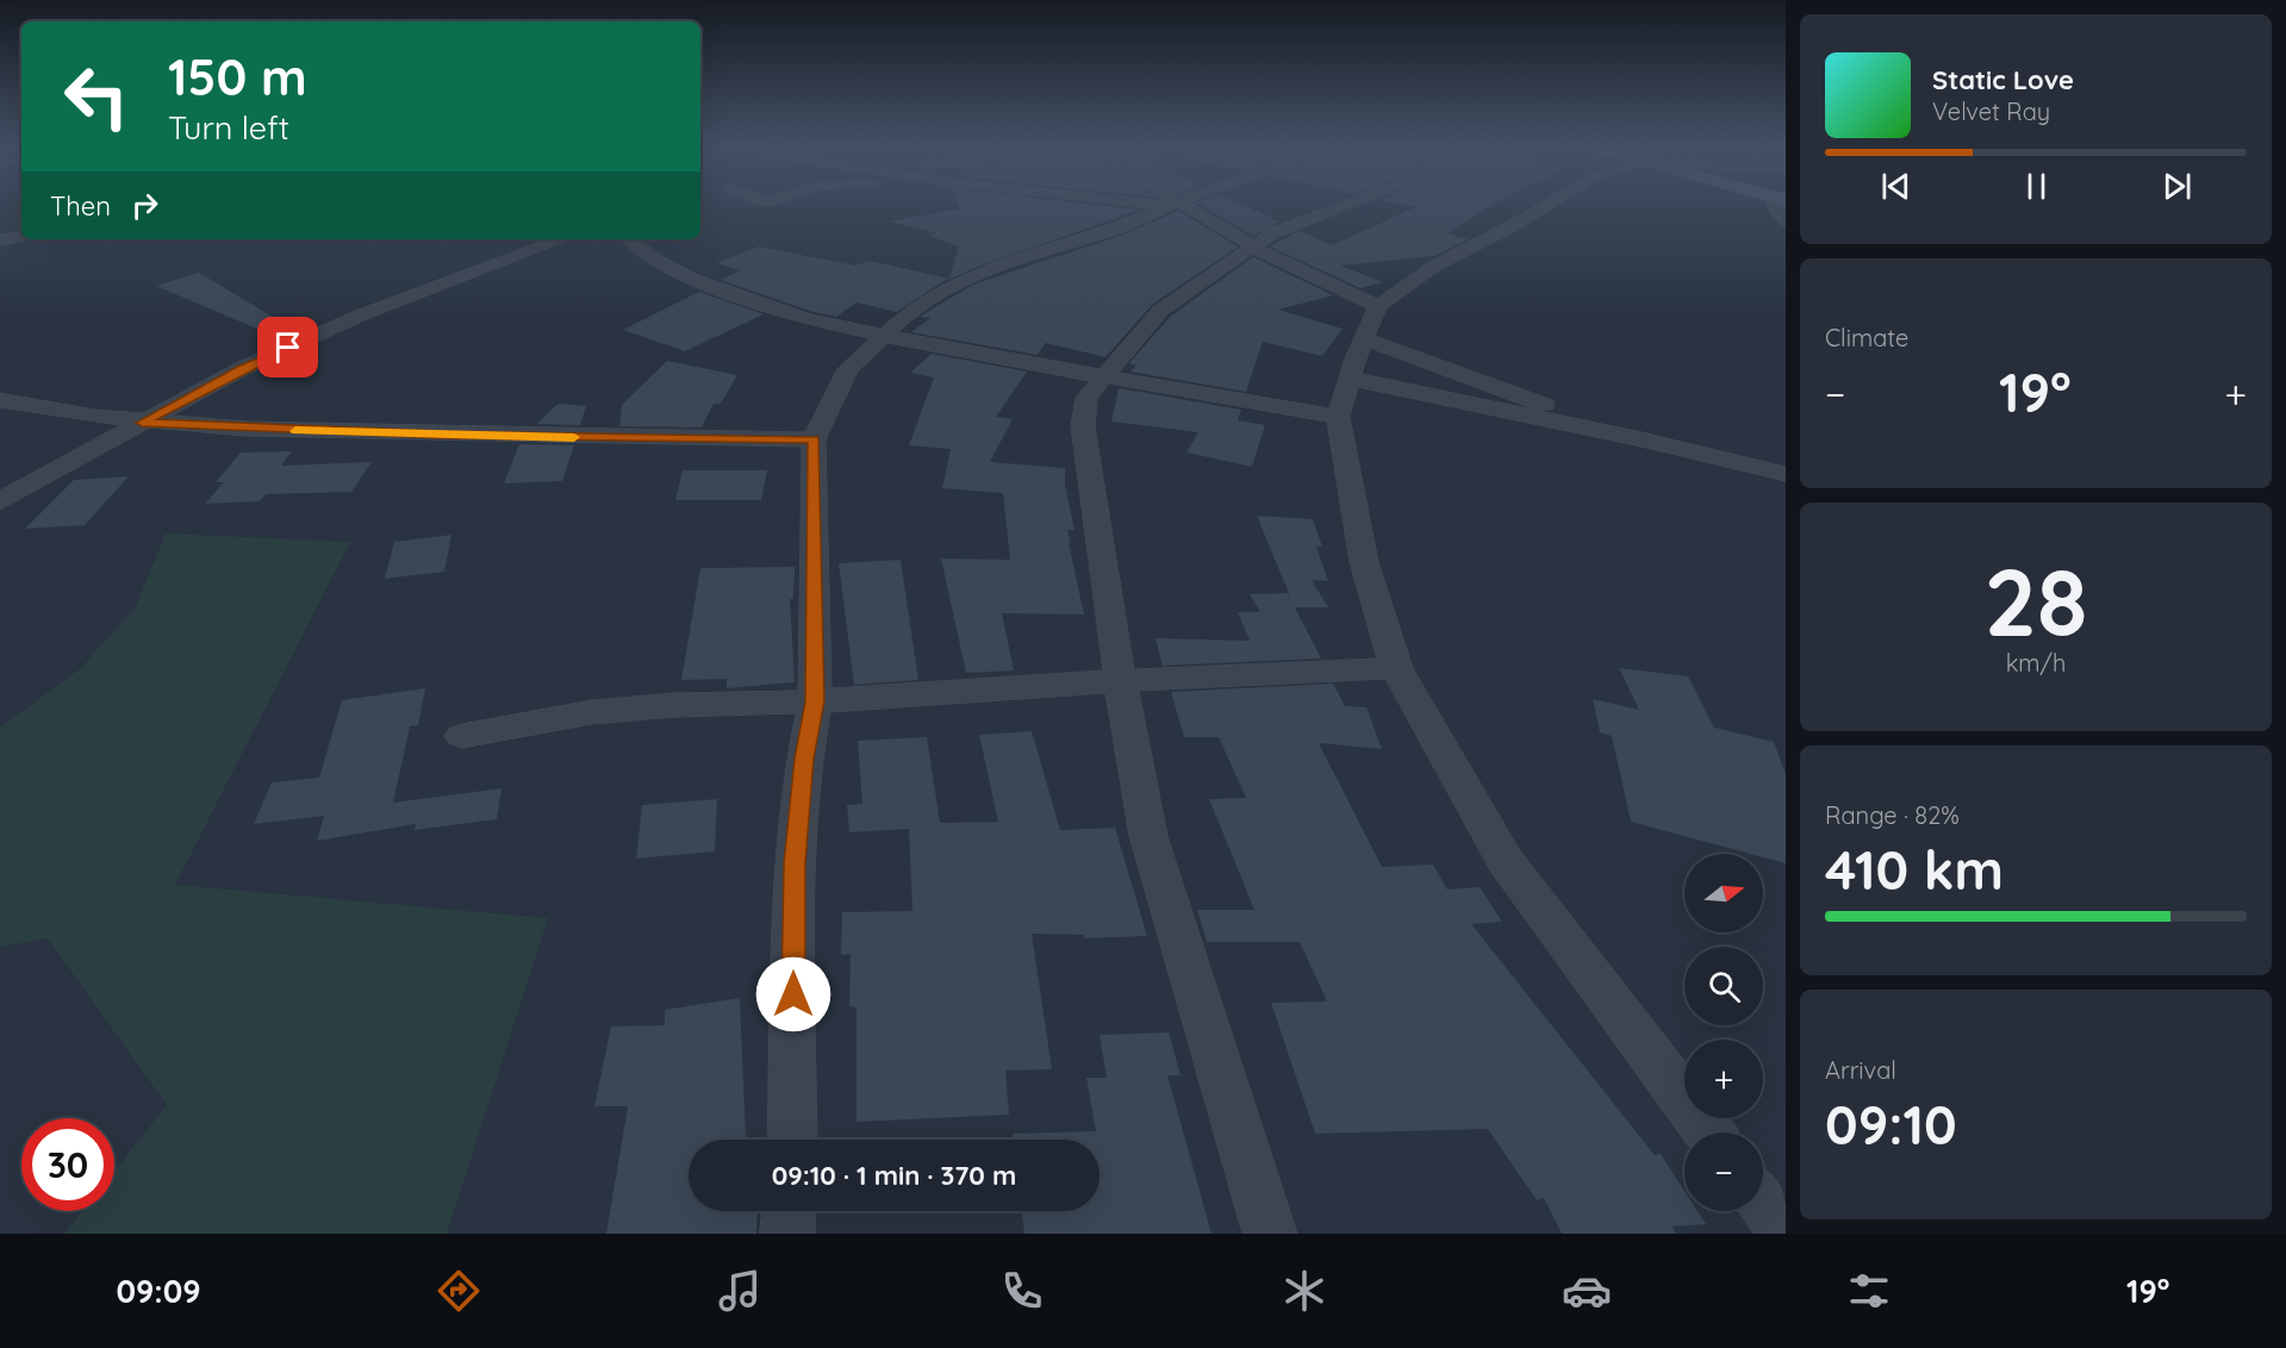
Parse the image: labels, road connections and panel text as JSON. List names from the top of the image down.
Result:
{
  "north": "right",
  "page": {
    "turn": ["150 m", "Turn left"],
    "song": ["Static Love", "Velvet Ray"],
    "then": "Then",
    "tile": [
      "Climate",
      ["28", "km/h"],
      ["Range · 82%", "410 km"],
      ["Arrival", "09:10"]
    ],
    "heat": ["−", "19°", "+"],
    "map_buttons": ["+", "−"],
    "limit": "30",
    "trip": "09:10 · 1 min · 370 m",
    "tabs": ["09:09", "19°"]
  }
}
